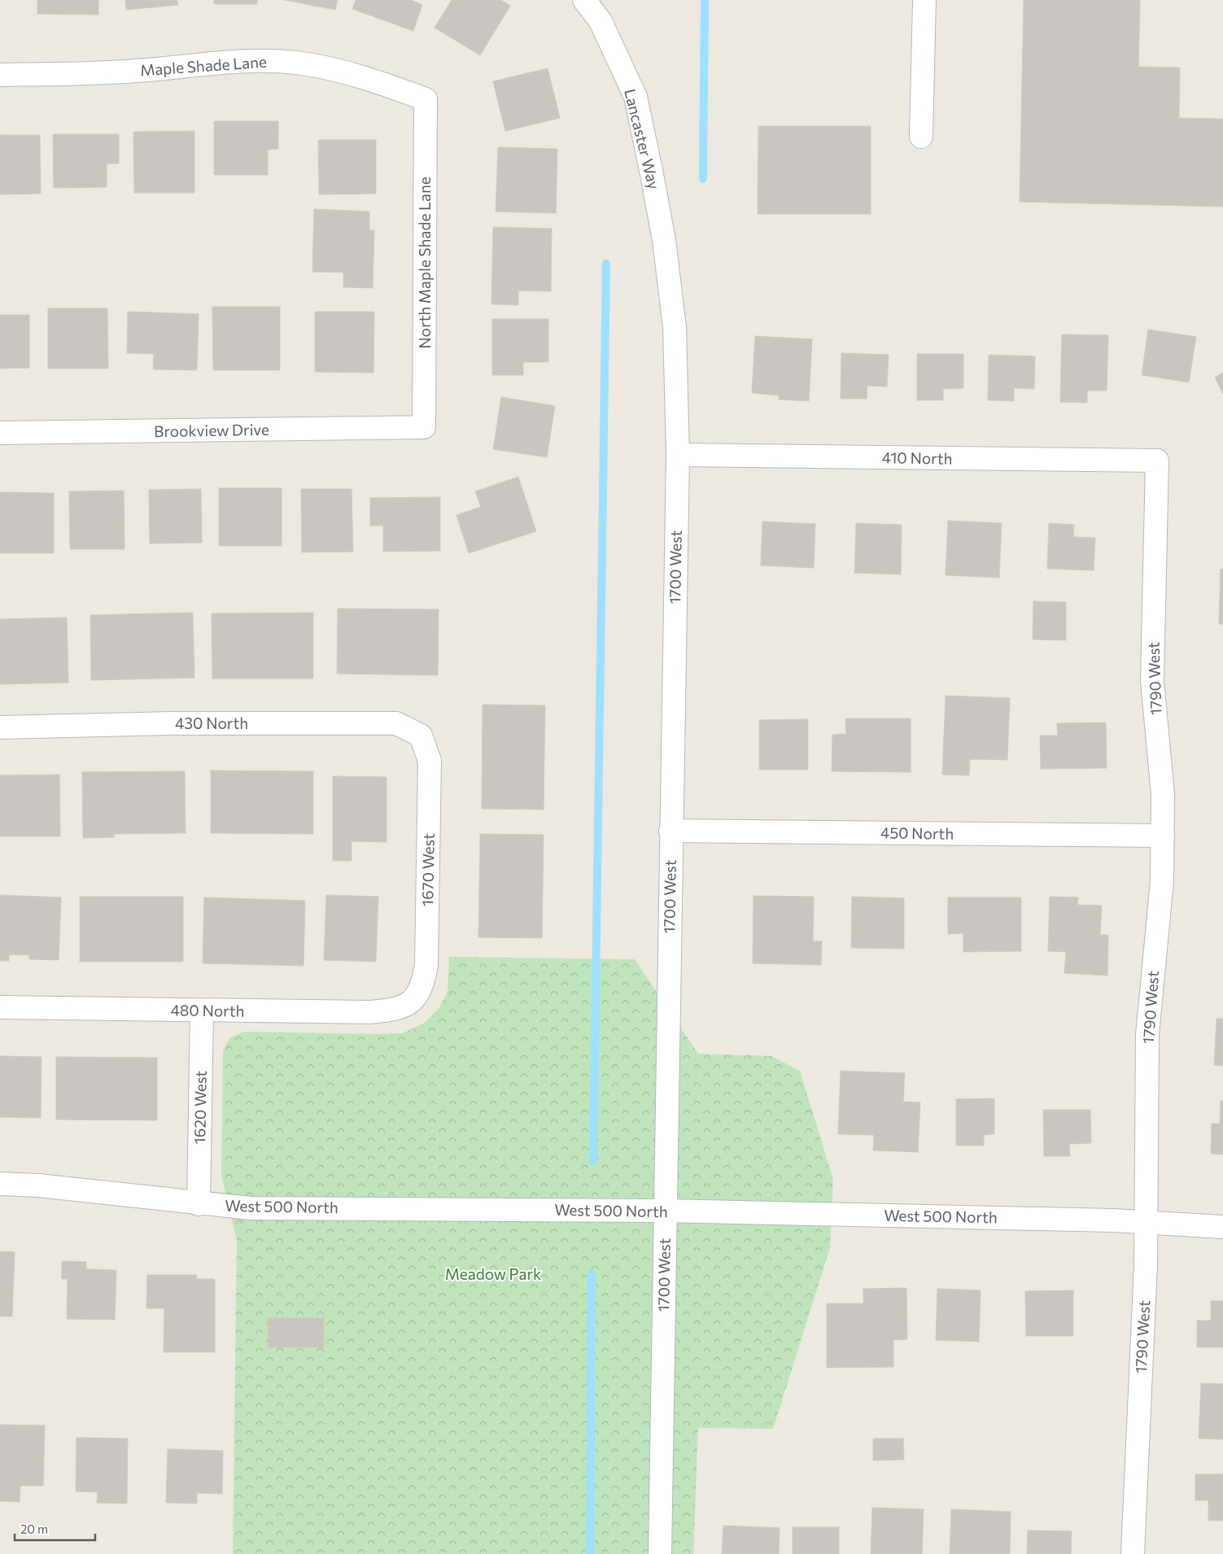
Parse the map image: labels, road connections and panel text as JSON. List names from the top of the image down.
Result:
{
  "streets": {
    "street": [
      "Maple Shade Lane",
      "Lancaster Way",
      "North Maple Shade Lane",
      "Brookview Drive",
      "410 North",
      "1700 West",
      "1790 West",
      "430 North",
      "450 North",
      "1670 West",
      "480 North",
      "1620 West",
      "West 500 North"
    ]
  },
  "crossings": [
    ["Maple Shade Lane", "North Maple Shade Lane"],
    ["Lancaster Way", "1700 West"],
    ["North Maple Shade Lane", "Brookview Drive"],
    ["410 North", "1700 West"],
    ["410 North", "1790 West"],
    ["1700 West", "450 North"],
    ["1700 West", "West 500 North"],
    ["1790 West", "450 North"],
    ["1790 West", "West 500 North"],
    ["430 North", "1670 West"],
    ["1670 West", "480 North"],
    ["480 North", "1620 West"],
    ["1620 West", "West 500 North"]
  ],
  "parks": ["Meadow Park"],
  "scale_bar": "20 m"
}
